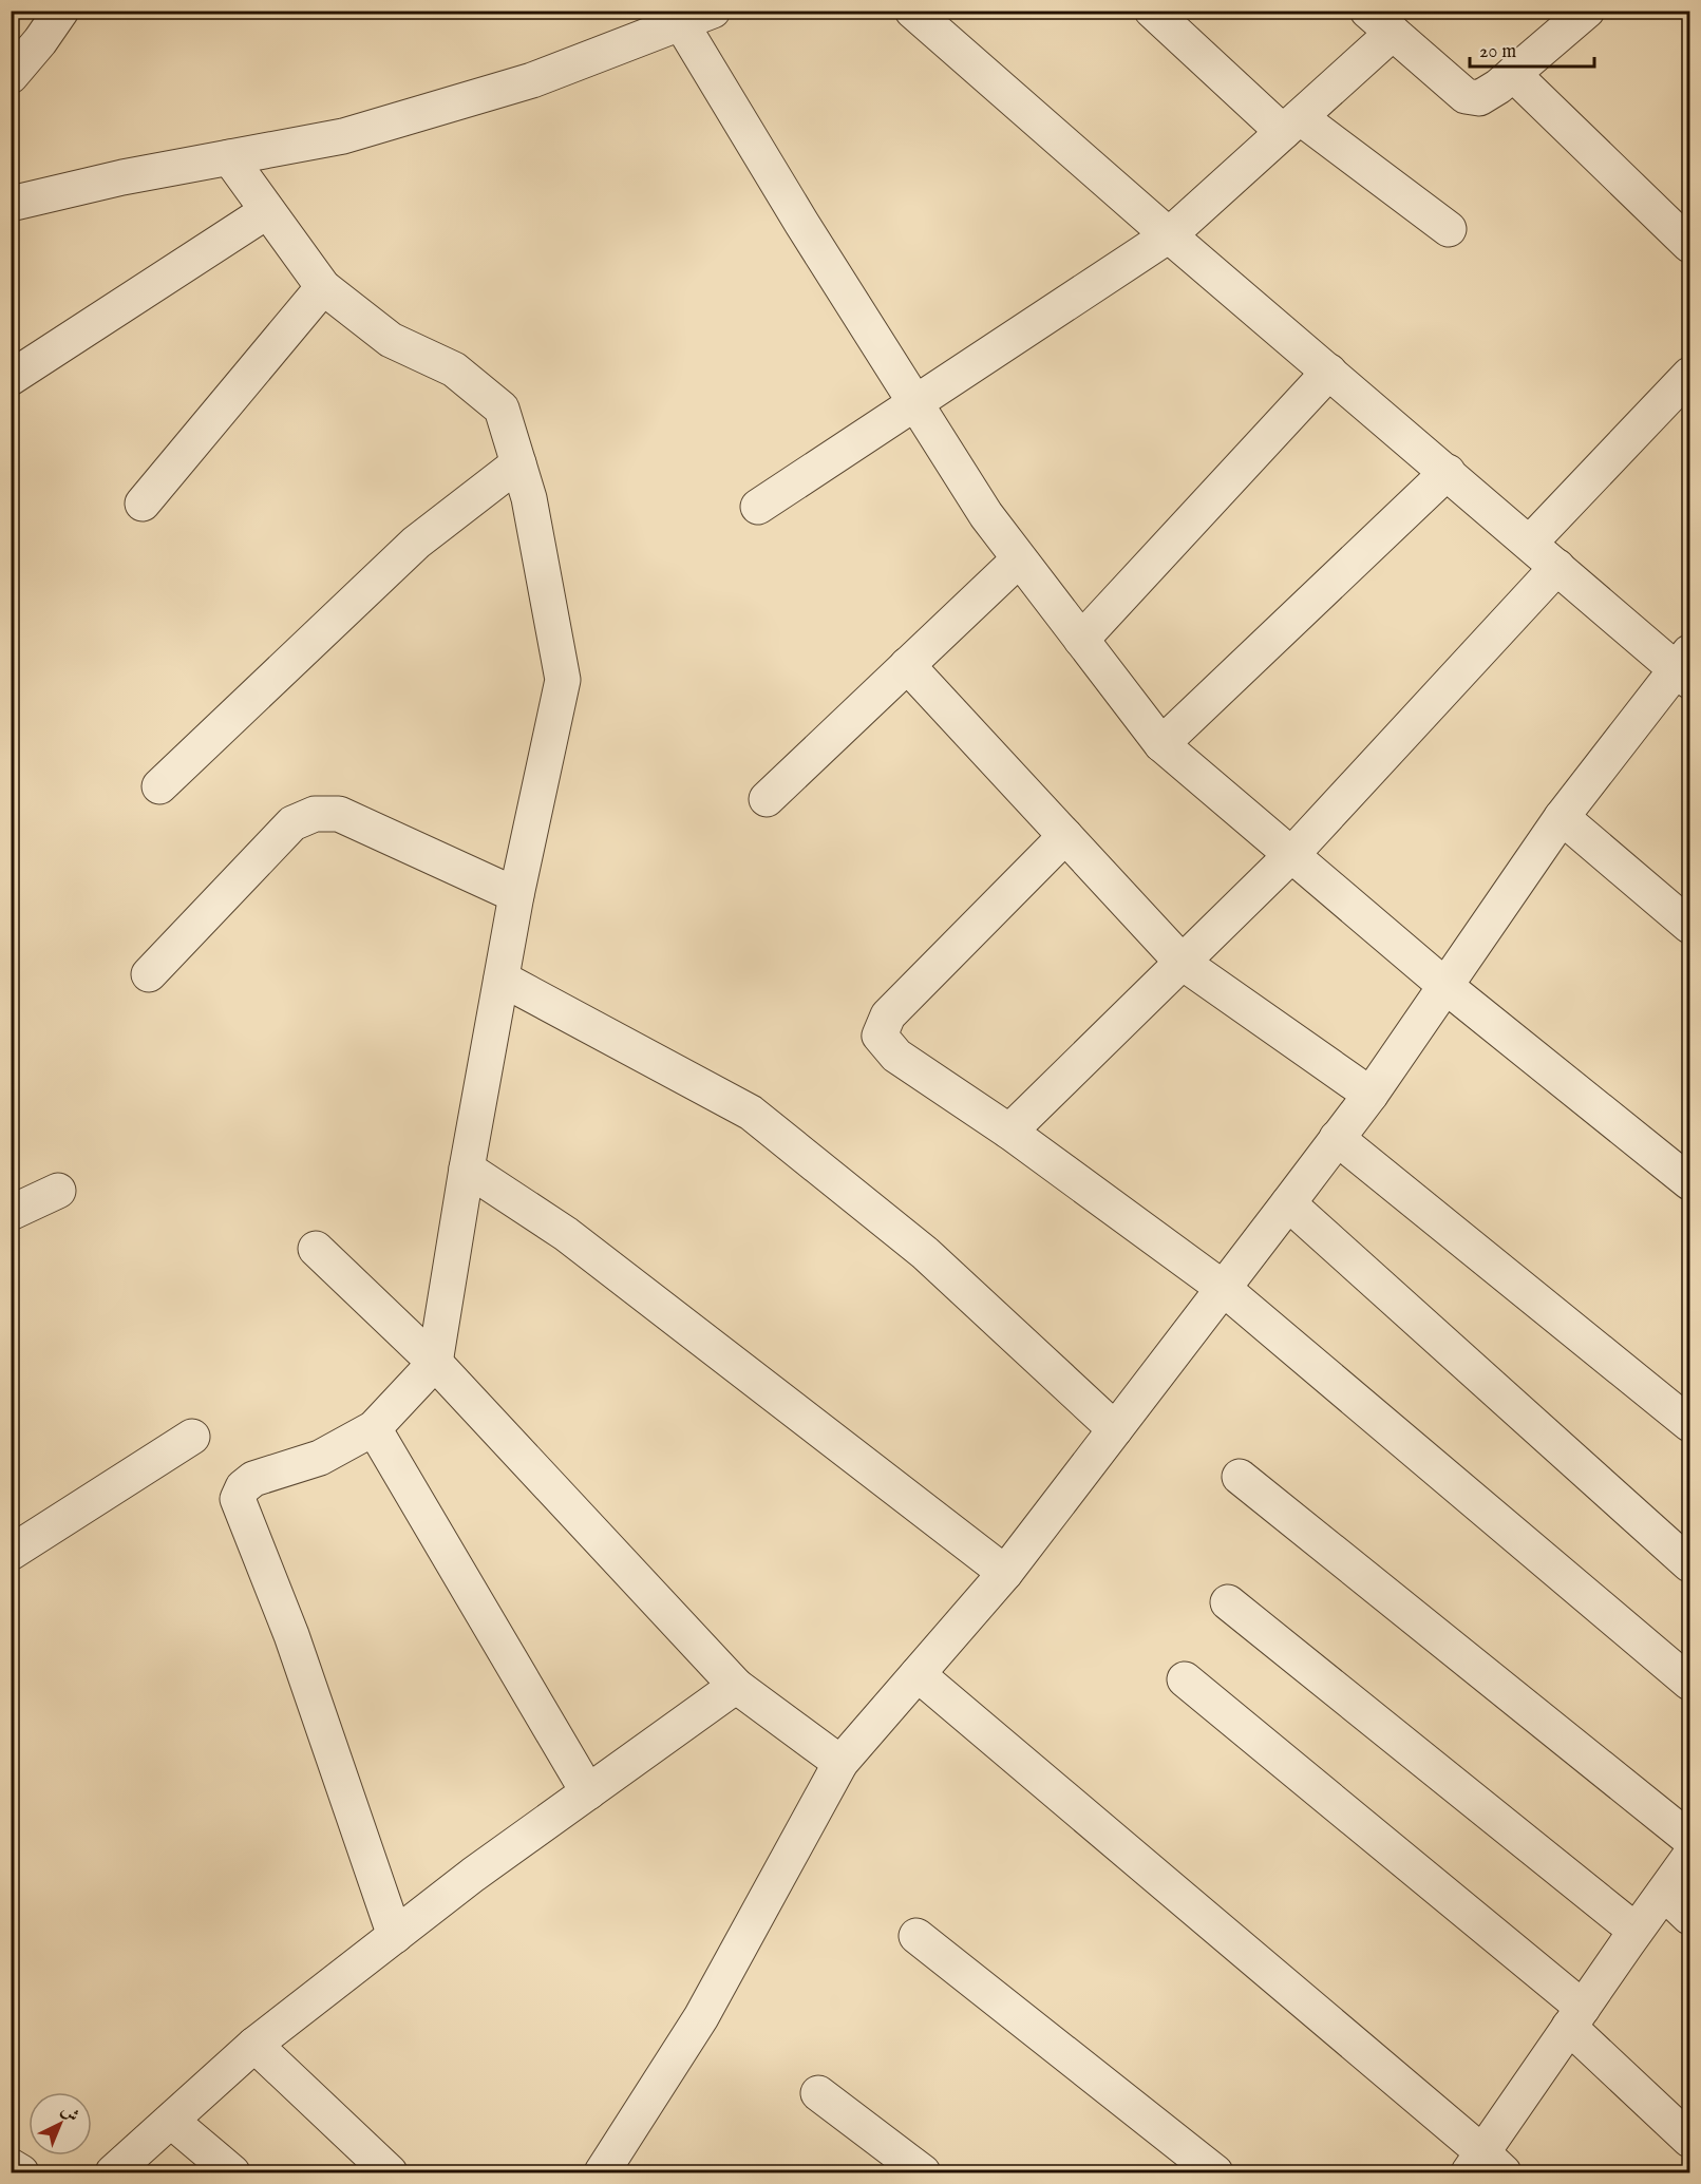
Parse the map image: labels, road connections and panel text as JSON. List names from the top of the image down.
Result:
{
  "scale_bar": "20 m",
  "north": "top right"
}
